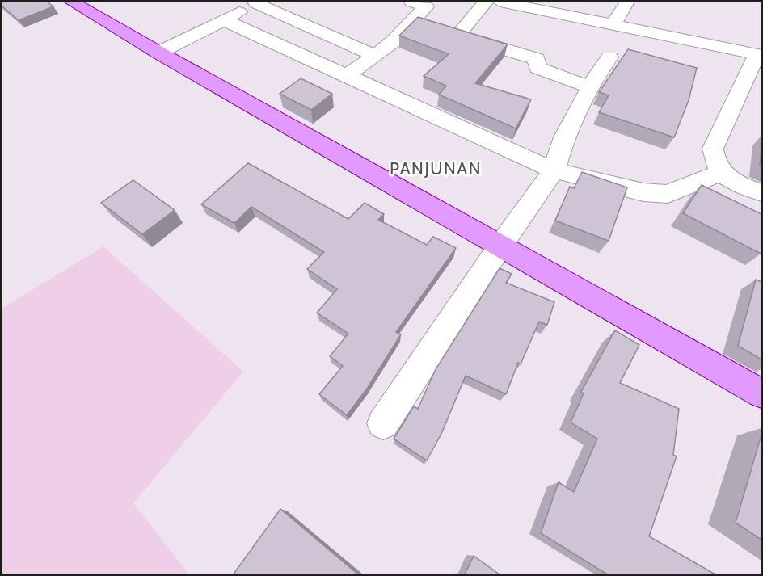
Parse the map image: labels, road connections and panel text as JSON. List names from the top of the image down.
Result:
{
  "districts": ["PANJUNAN"]
}
